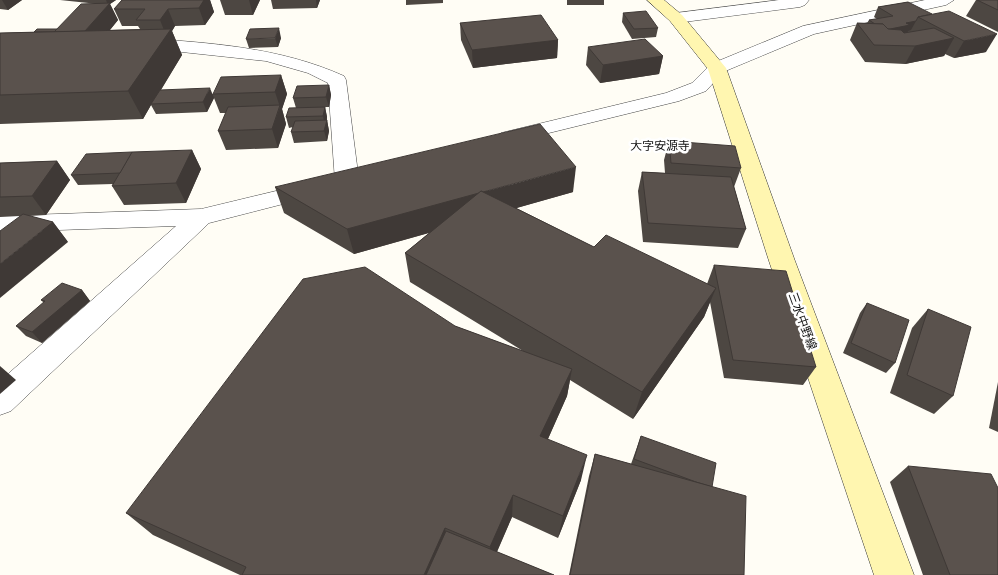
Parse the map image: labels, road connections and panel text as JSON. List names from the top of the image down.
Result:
{
  "streets": {
    "main road": ["三水中野線"]
  },
  "districts": ["大字安源寺"]
}
